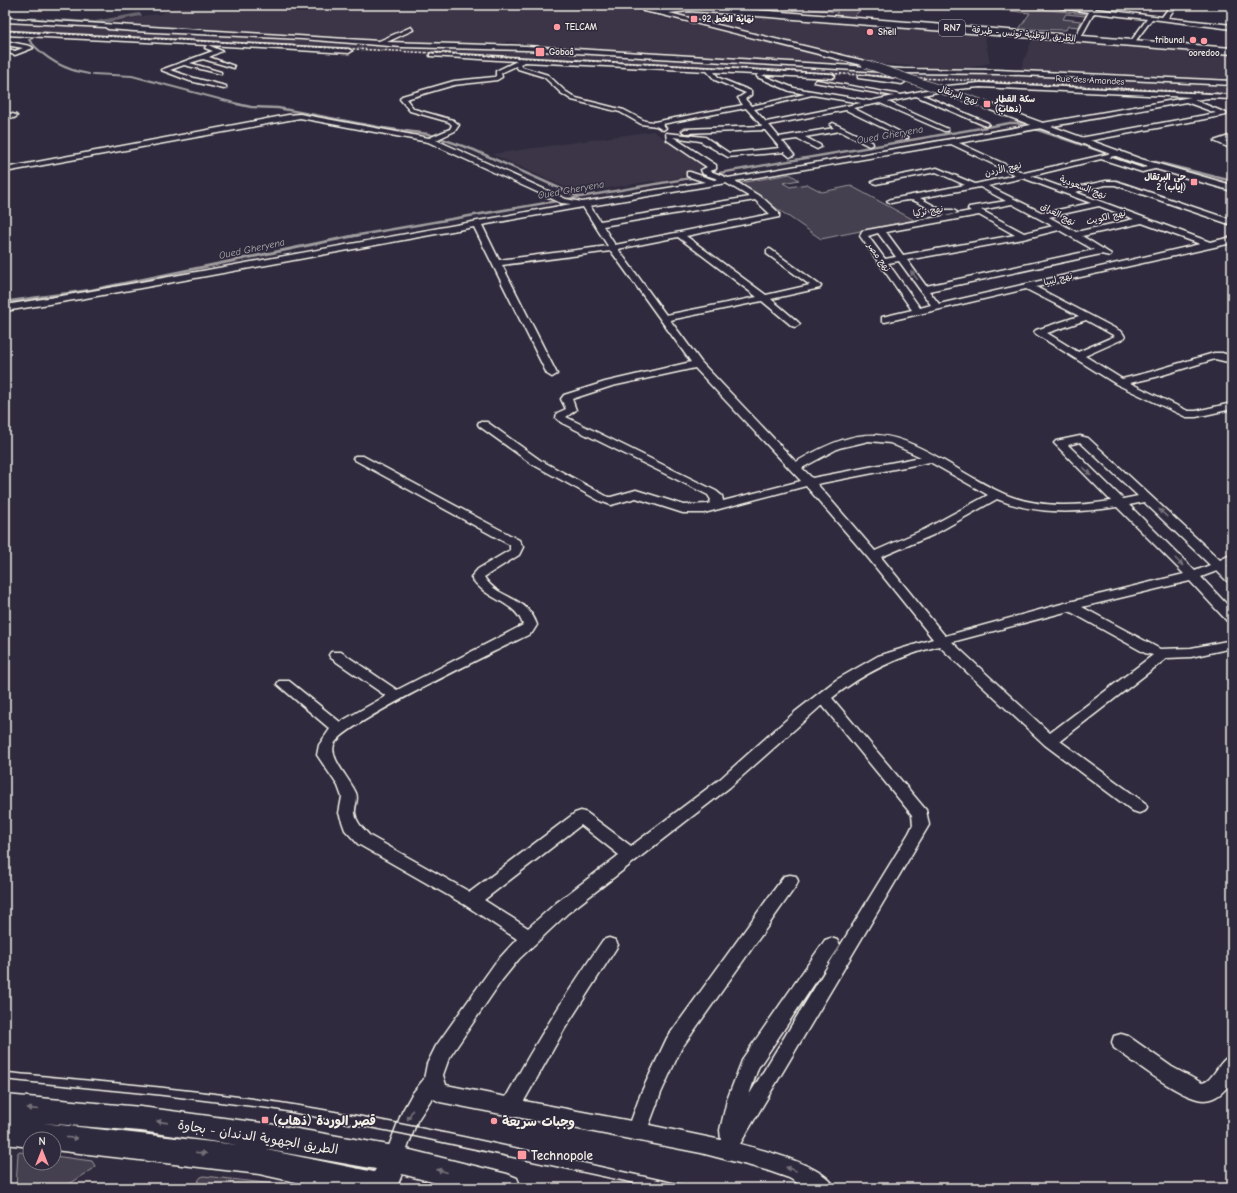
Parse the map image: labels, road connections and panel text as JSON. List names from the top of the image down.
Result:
{
  "streets": {
    "main road": ["RN7", "الطريق الوطنية تونس - طبرقة", "الطريق الجهوية الدندان - بجاوة"],
    "street": [
      "Rue des Amandes",
      "نهج البرتقال",
      "نهج الأردن",
      "نهج السعودية",
      "نهج تركيا",
      "نهج العراق",
      "نهج الكويت",
      "نهج مصر",
      "نهج ليبيا"
    ]
  },
  "crossings": [
    ["RN7", "الطريق الوطنية تونس - طبرقة"],
    ["RN7", "نهج البرتقال"],
    ["الطريق الوطنية تونس - طبرقة", "نهج البرتقال"],
    ["نهج البرتقال", "نهج الأردن"],
    ["نهج الأردن", "نهج السعودية"],
    ["نهج الأردن", "نهج العراق"],
    ["نهج السعودية", "نهج الكويت"],
    ["نهج السعودية", "نهج ليبيا"],
    ["نهج تركيا", "نهج مصر"],
    ["نهج العراق", "نهج الكويت"],
    ["نهج العراق", "نهج ليبيا"],
    ["نهج مصر", "نهج ليبيا"]
  ],
  "water": ["Oued Gheryena"],
  "places": {
    "transit": [
      "نهاية الخط 92",
      "Gobaâ",
      "سكة القطار (ذهاب)",
      "حي البرتقال 2 (إياب)",
      "قصر الوردة (ذهاب)",
      "Technopole"
    ],
    "other": [
      "TELCAM",
      "Shell",
      "tribunal",
      "ooredoo",
      "وجبات سريعة"
    ]
  },
  "north": "top"
}
